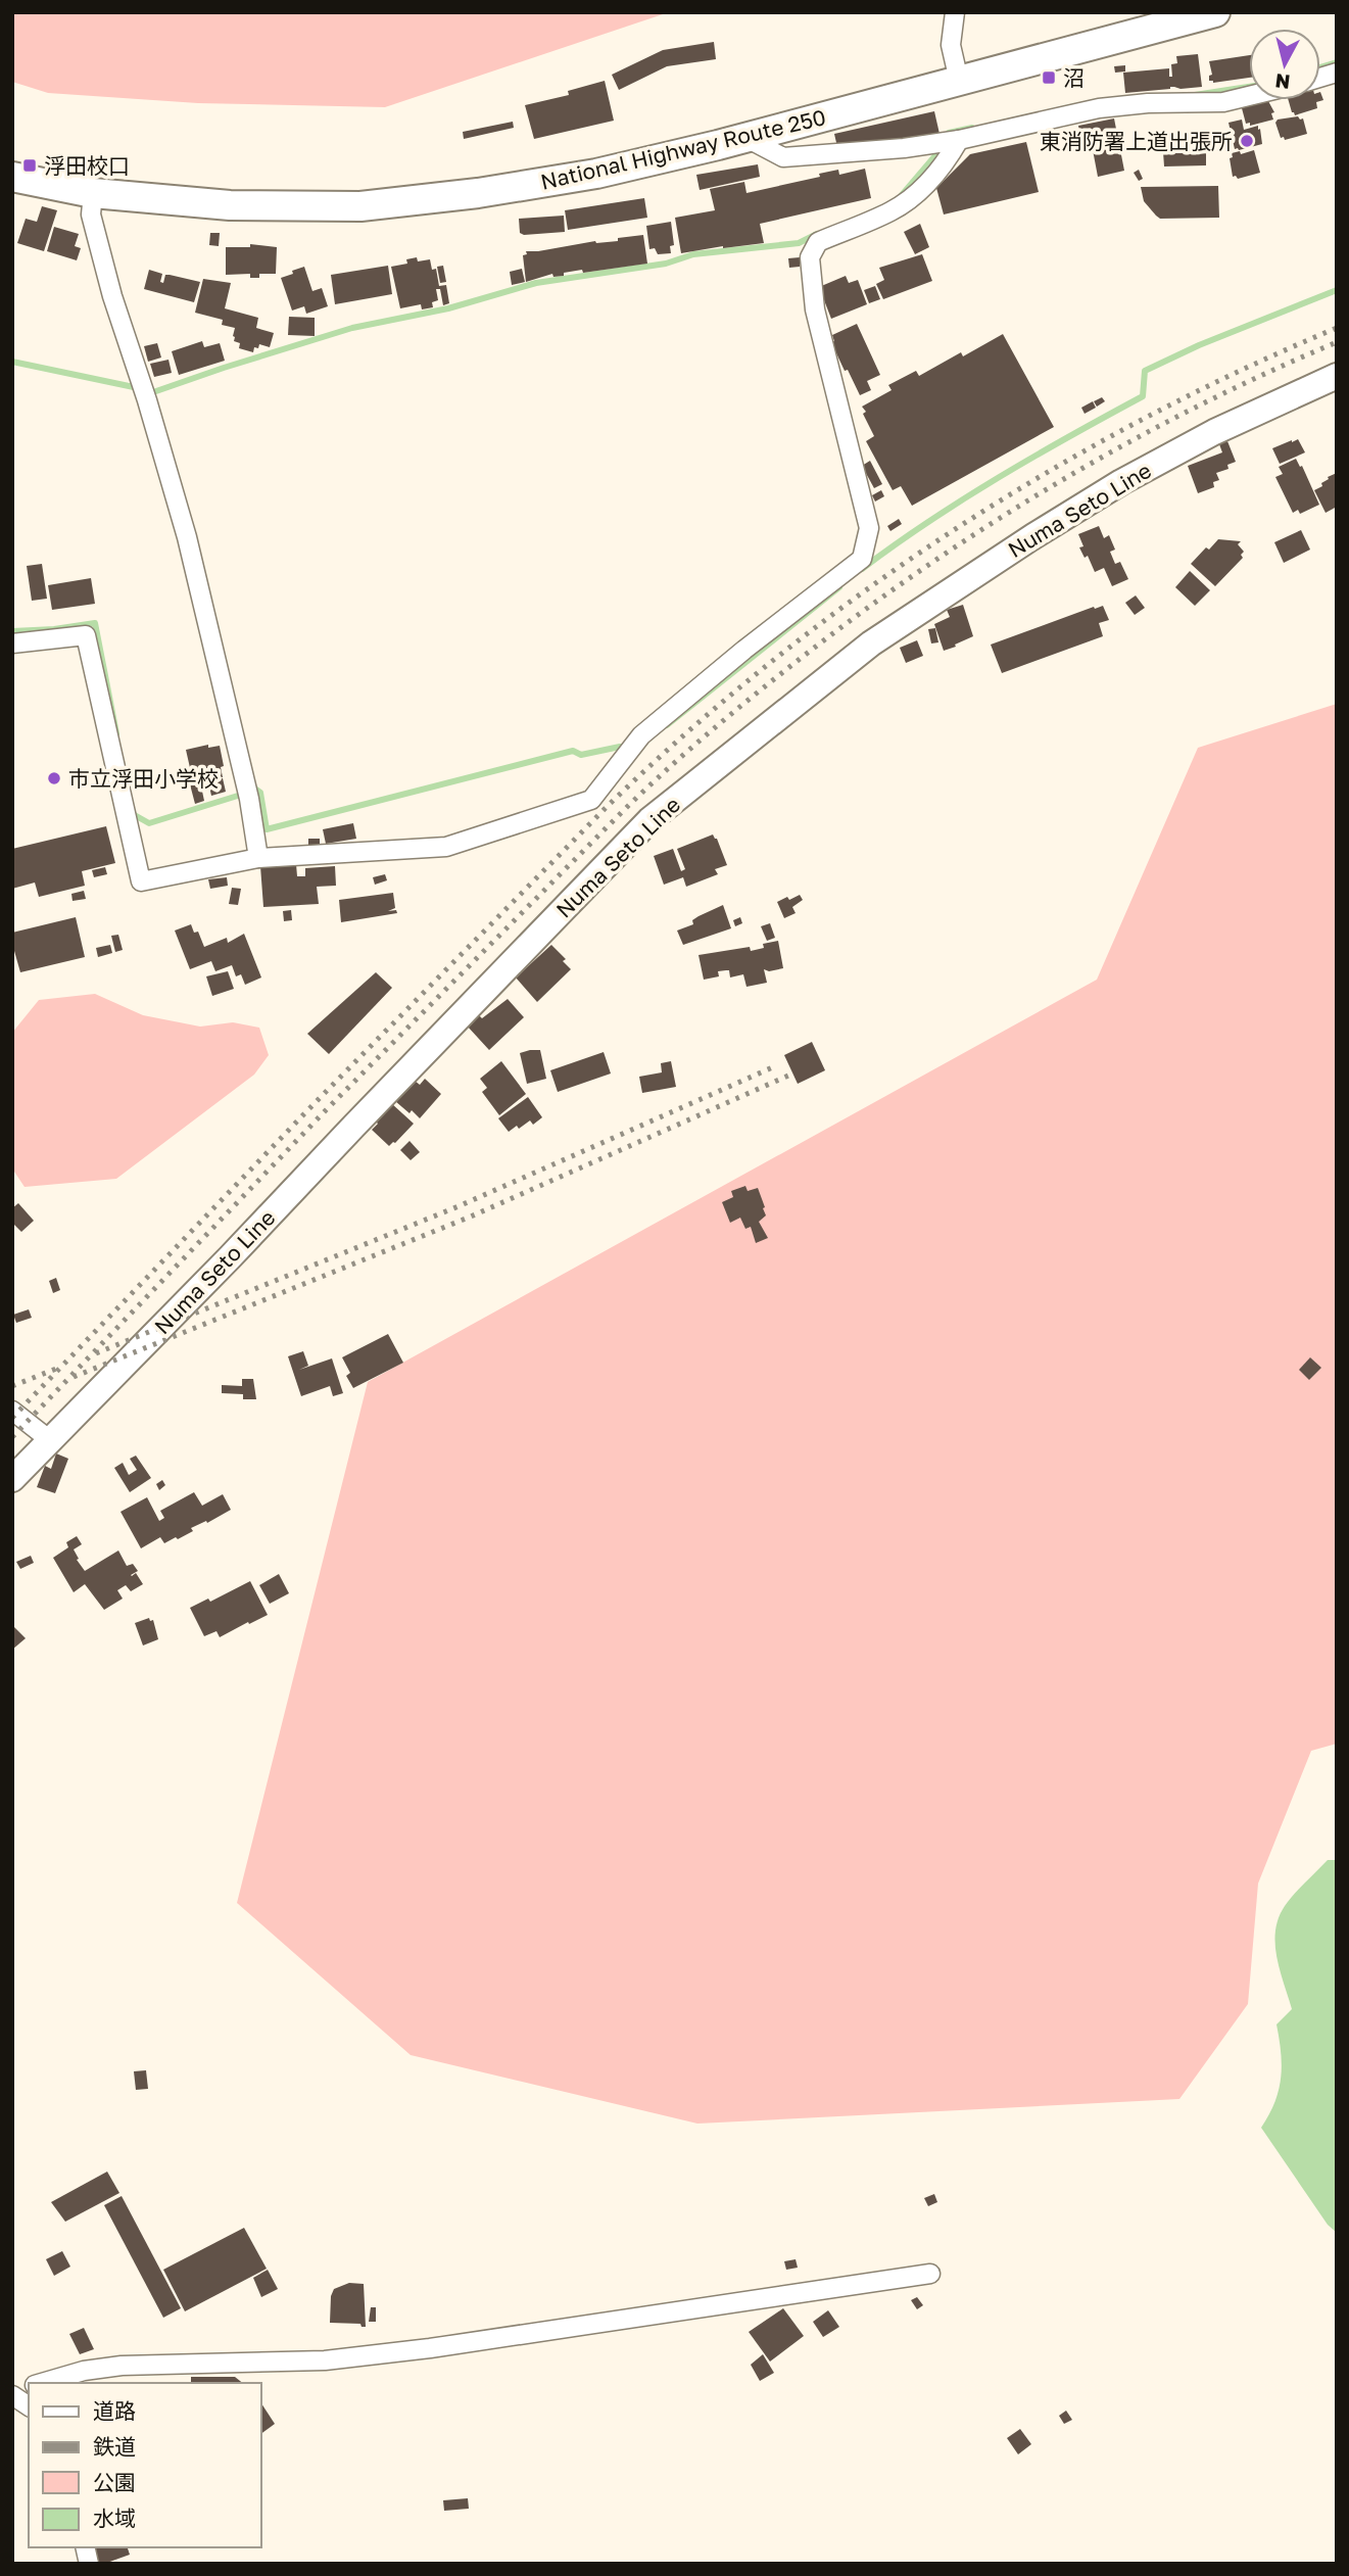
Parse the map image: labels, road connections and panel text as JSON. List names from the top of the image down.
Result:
{
  "streets": {
    "highway": ["National Highway Route 250"],
    "main road": ["Numa Seto Line"]
  },
  "places": {
    "transit": ["沼", "浮田校口"],
    "other": ["東消防署上道出張所", "市立浮田小学校"]
  },
  "legend": [
    "道路",
    "鉄道",
    "公園",
    "水域"
  ],
  "north": "bottom"
}
